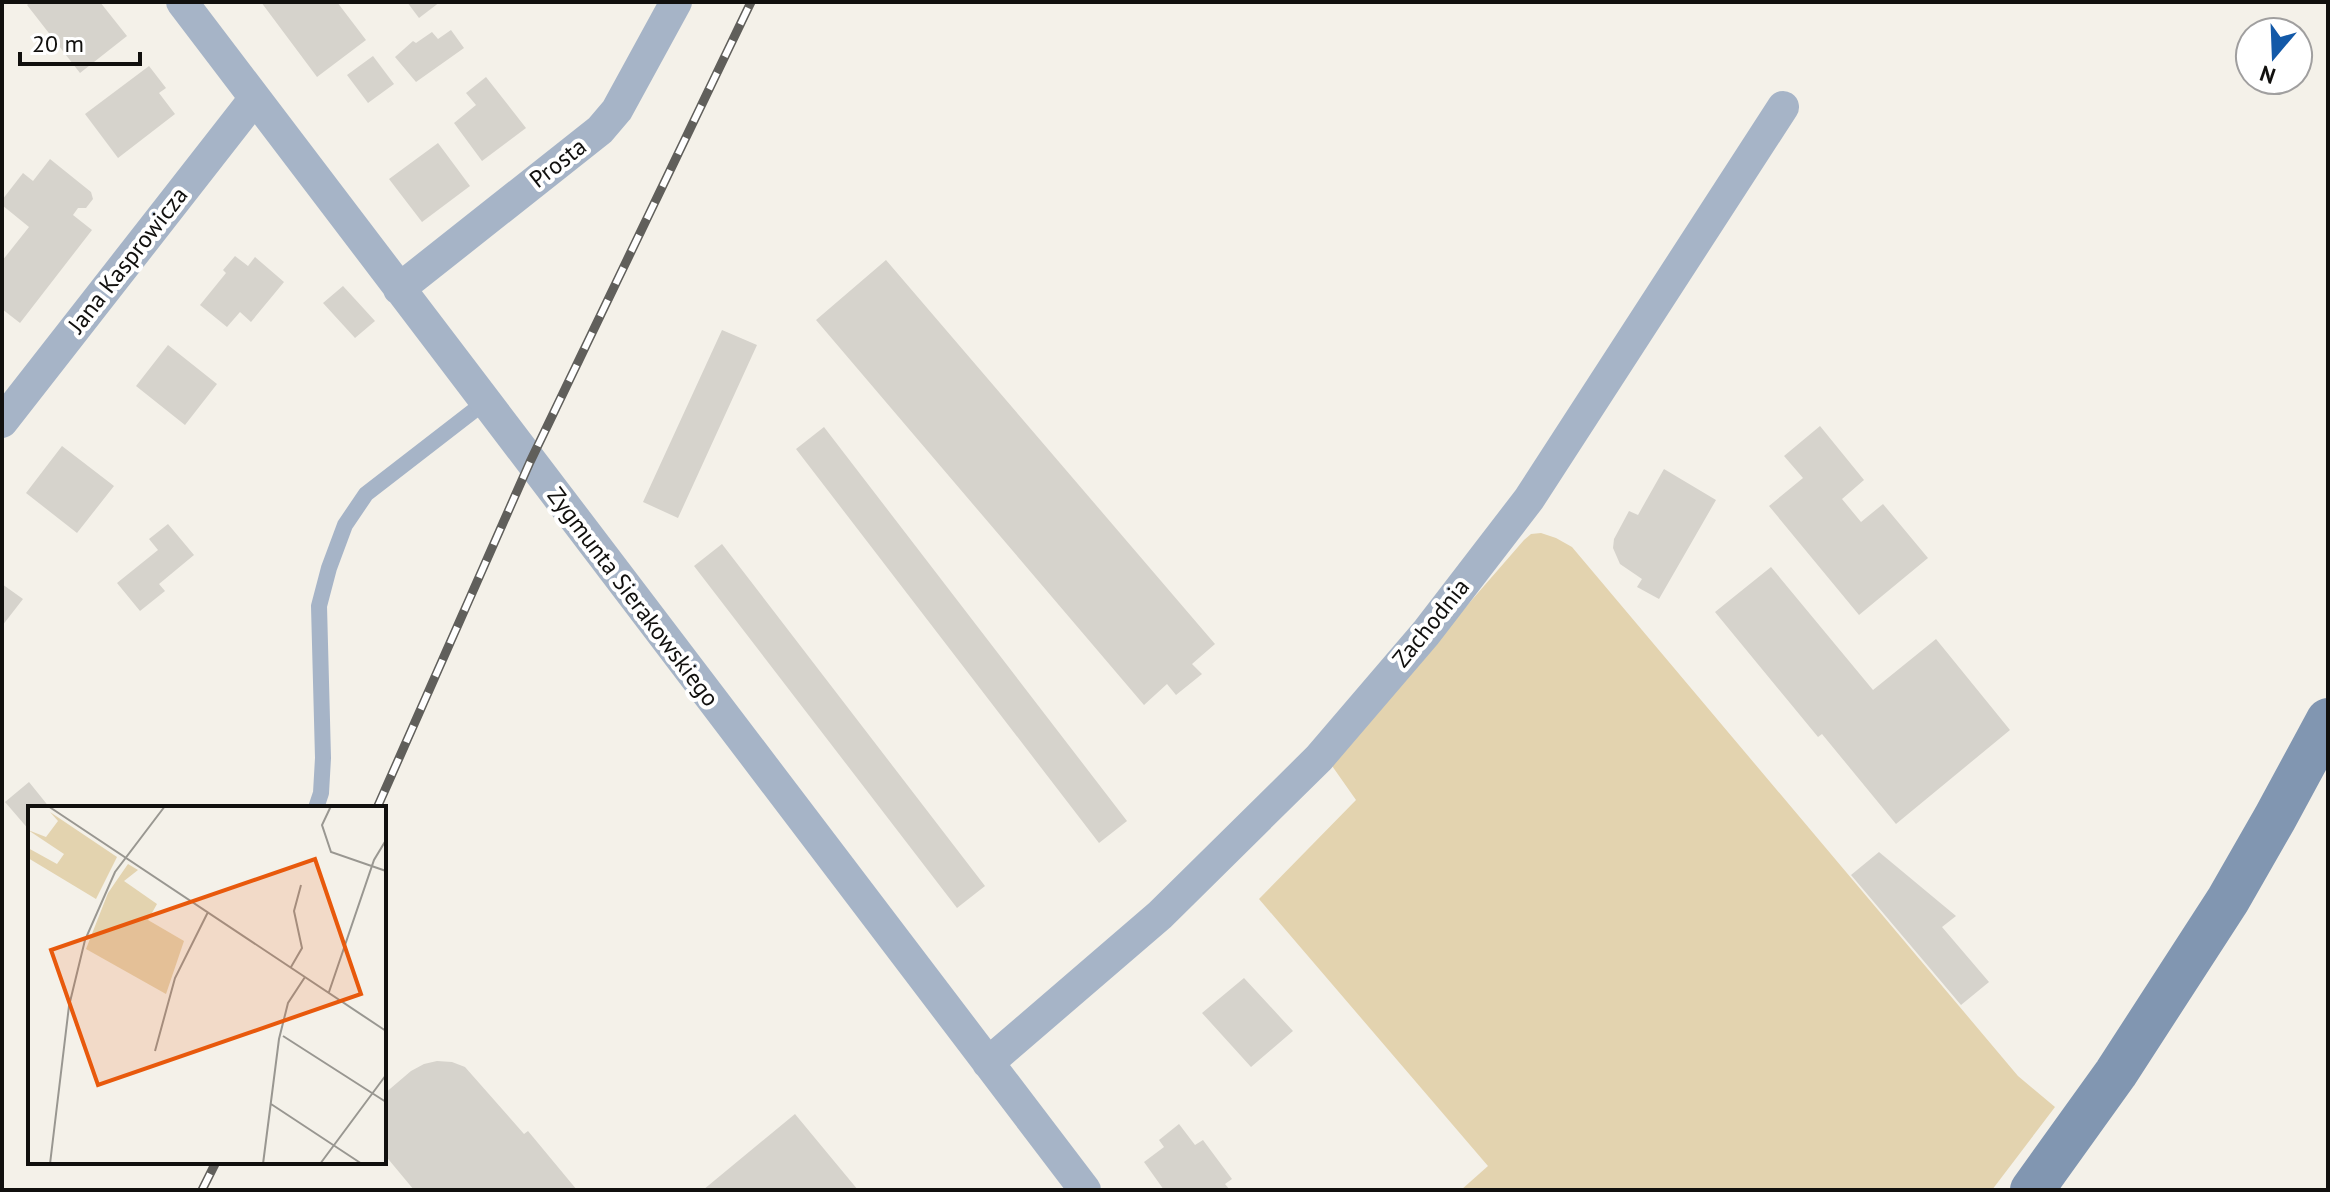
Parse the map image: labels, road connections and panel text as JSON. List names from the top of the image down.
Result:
{
  "streets": {
    "street": [
      "Prosta",
      "Jana Kasprowicza",
      "Zygmunta Sierakowskiego",
      "Zachodnia"
    ]
  },
  "crossings": [
    ["Prosta", "Zygmunta Sierakowskiego"],
    ["Jana Kasprowicza", "Zygmunta Sierakowskiego"],
    ["Zygmunta Sierakowskiego", "Zachodnia"]
  ],
  "scale_bar": "20 m",
  "north": "bottom"
}
